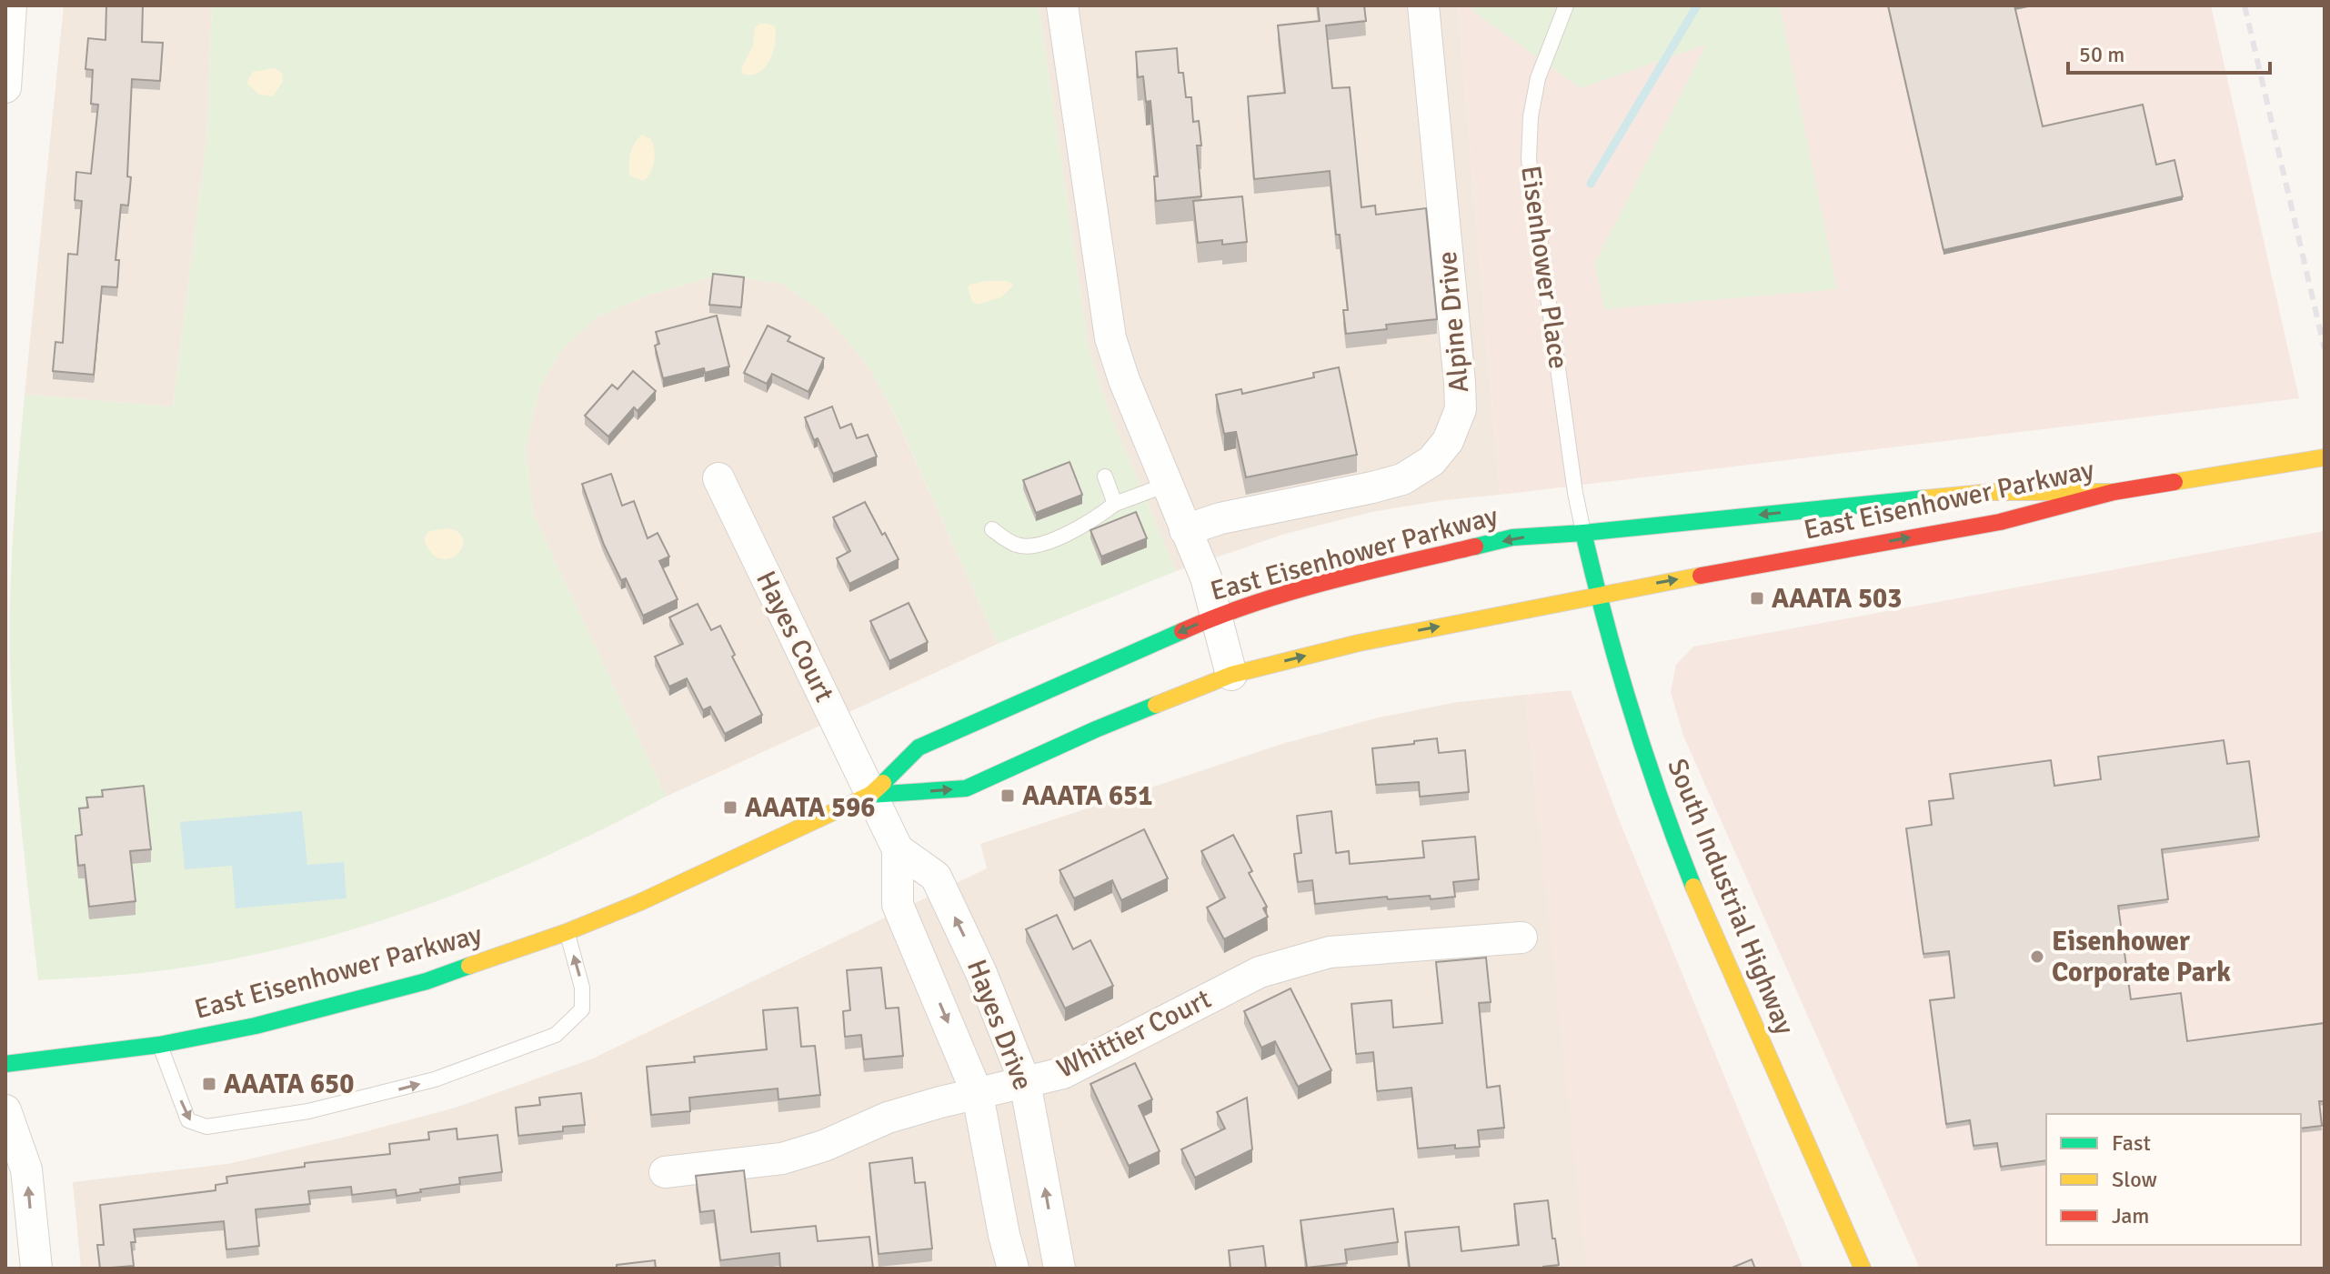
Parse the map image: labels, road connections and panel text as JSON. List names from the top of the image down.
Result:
{
  "streets": {
    "main road": ["East Eisenhower Parkway", "South Industrial Highway"],
    "street": [
      "Alpine Drive",
      "Hayes Court",
      "Hayes Drive",
      "Whittier Court"
    ],
    "lane": ["Eisenhower Place"]
  },
  "crossings": [
    ["Eisenhower Place", "East Eisenhower Parkway"],
    ["Eisenhower Place", "South Industrial Highway"],
    ["East Eisenhower Parkway", "Hayes Court"],
    ["East Eisenhower Parkway", "South Industrial Highway"],
    ["East Eisenhower Parkway", "Hayes Drive"],
    ["Hayes Court", "Hayes Drive"],
    ["Hayes Drive", "Whittier Court"]
  ],
  "places": {
    "transit": [
      "AAATA 503",
      "AAATA 651",
      "AAATA 596",
      "AAATA 650"
    ],
    "other": ["Eisenhower Corporate Park"]
  },
  "legend": ["Fast", "Slow", "Jam"],
  "scale_bar": "50 m"
}
